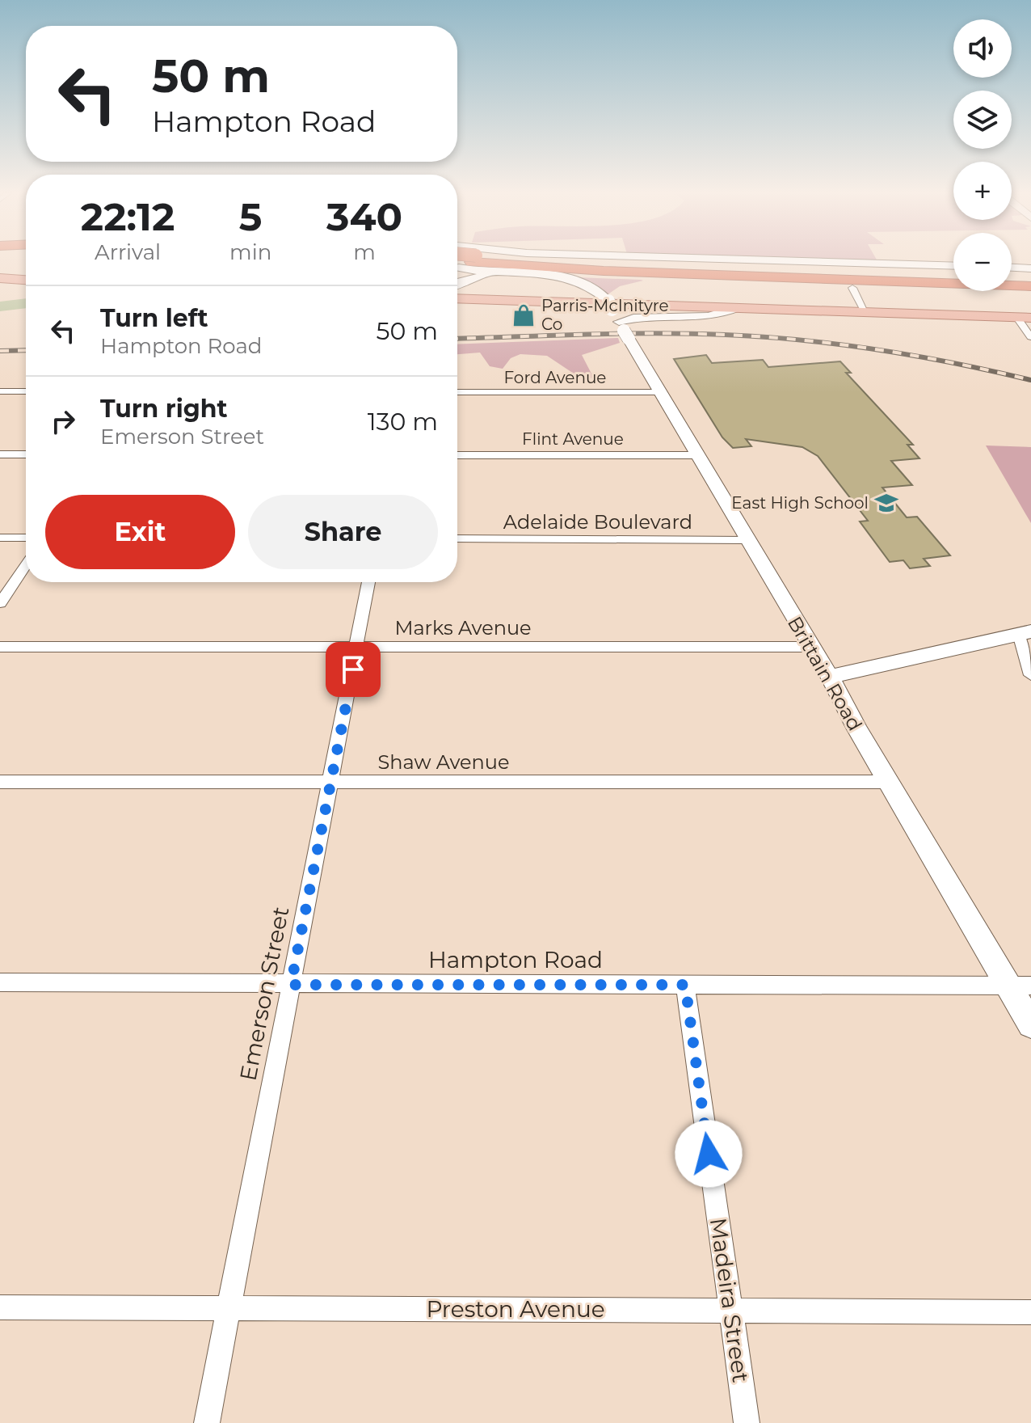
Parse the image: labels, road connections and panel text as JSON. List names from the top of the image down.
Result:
{
  "streets": {
    "main road": ["Brittain Road"],
    "street": [
      "Ford Avenue",
      "Flint Avenue",
      "Adelaide Boulevard",
      "Marks Avenue",
      "Shaw Avenue",
      "Hampton Road",
      "Emerson Street",
      "Madeira Street",
      "Preston Avenue"
    ]
  },
  "crossings": [
    ["Ford Avenue", "Brittain Road"],
    ["Flint Avenue", "Brittain Road"],
    ["Adelaide Boulevard", "Brittain Road"],
    ["Marks Avenue", "Brittain Road"],
    ["Marks Avenue", "Emerson Street"],
    ["Brittain Road", "Shaw Avenue"],
    ["Brittain Road", "Hampton Road"],
    ["Shaw Avenue", "Emerson Street"],
    ["Hampton Road", "Emerson Street"],
    ["Hampton Road", "Madeira Street"],
    ["Emerson Street", "Preston Avenue"],
    ["Madeira Street", "Preston Avenue"]
  ],
  "places": {
    "shop": ["Parris-McInityre Co"],
    "school or university": ["East High School"]
  },
  "page": {
    "map_buttons": ["+", "−"],
    "turn": ["50 m", "Hampton Road"],
    "eta": [
      "22:12",
      "Arrival",
      "5",
      "min",
      "340",
      "m"
    ],
    "list": [
      {
        "name": "Turn left",
        "note": "Hampton Road",
        "value": "50 m"
      },
      {
        "name": "Turn right",
        "note": "Emerson Street",
        "value": "130 m"
      }
    ],
    "buttons": ["Exit", "Share"]
  }
}
